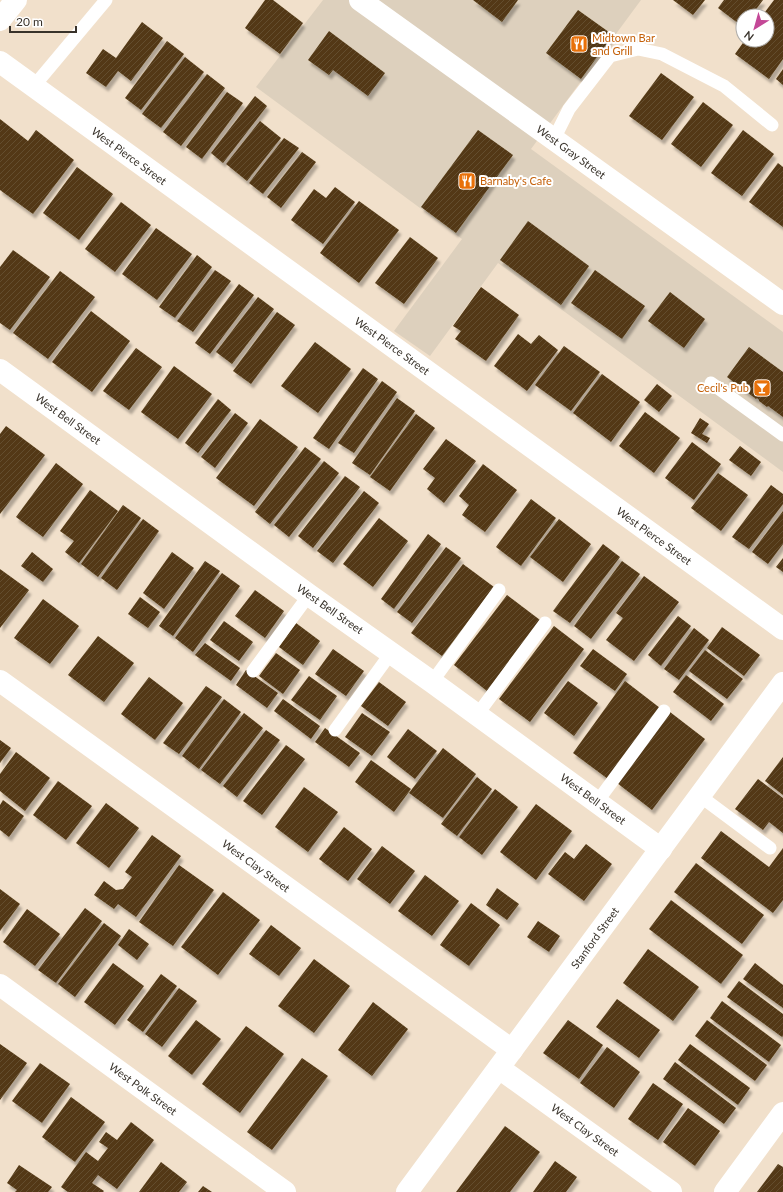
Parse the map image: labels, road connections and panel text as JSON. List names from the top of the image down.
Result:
{
  "streets": {
    "street": [
      "West Gray Street",
      "West Pierce Street",
      "West Bell Street",
      "West Clay Street",
      "Stanford Street",
      "West Polk Street"
    ]
  },
  "crossings": [
    ["West Bell Street", "Stanford Street"],
    ["West Clay Street", "Stanford Street"]
  ],
  "places": {
    "restaurant": ["Midtown Bar and Grill", "Barnaby's Cafe"],
    "bar": ["Cecil's Pub"]
  },
  "scale_bar": "20 m",
  "north": "bottom left"
}
